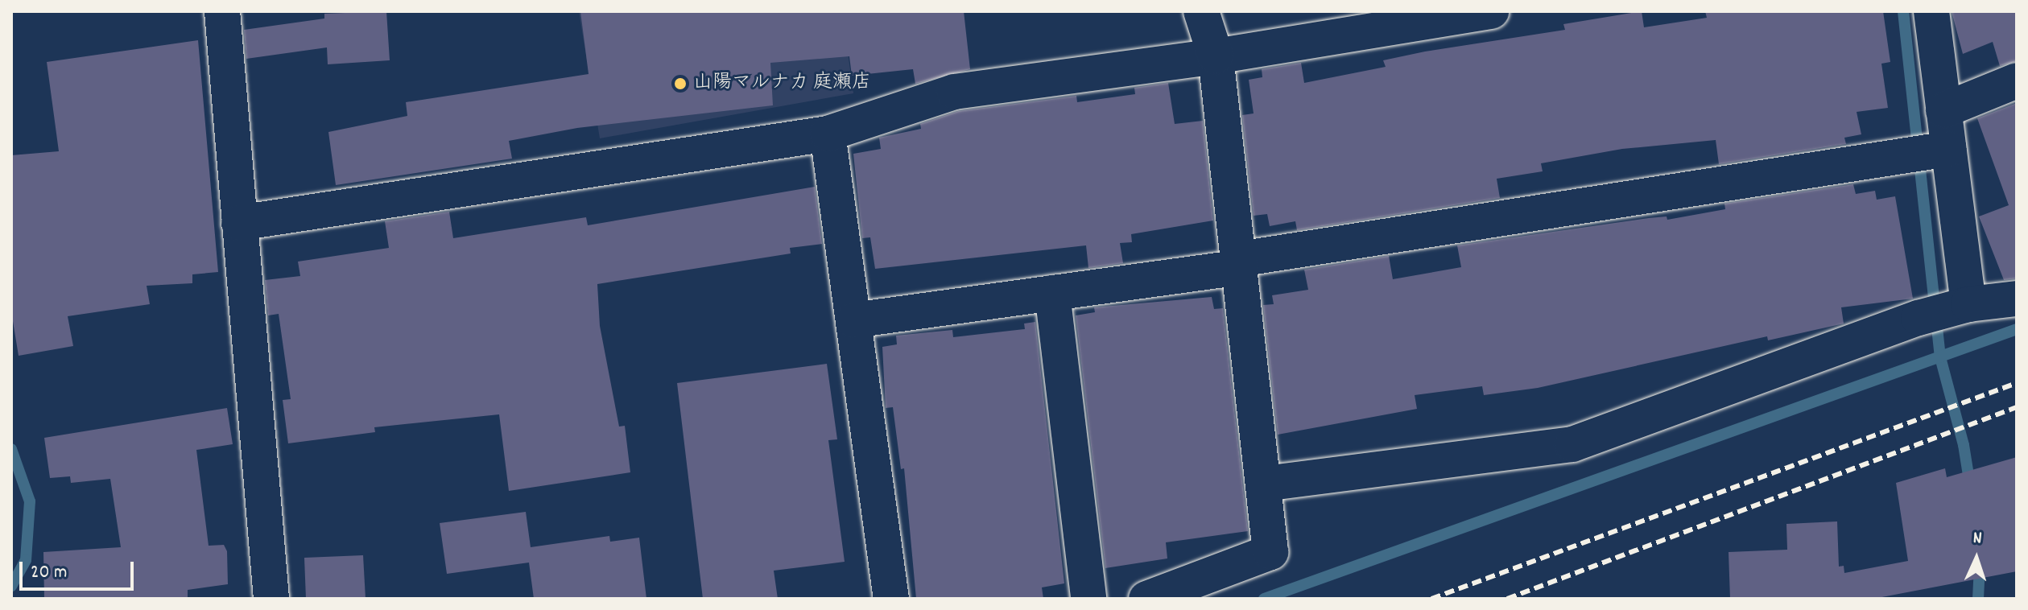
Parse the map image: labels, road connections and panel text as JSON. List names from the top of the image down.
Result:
{
  "places": ["山陽マルナカ 庭瀬店"],
  "scale_bar": "20 m",
  "north": "top"
}
